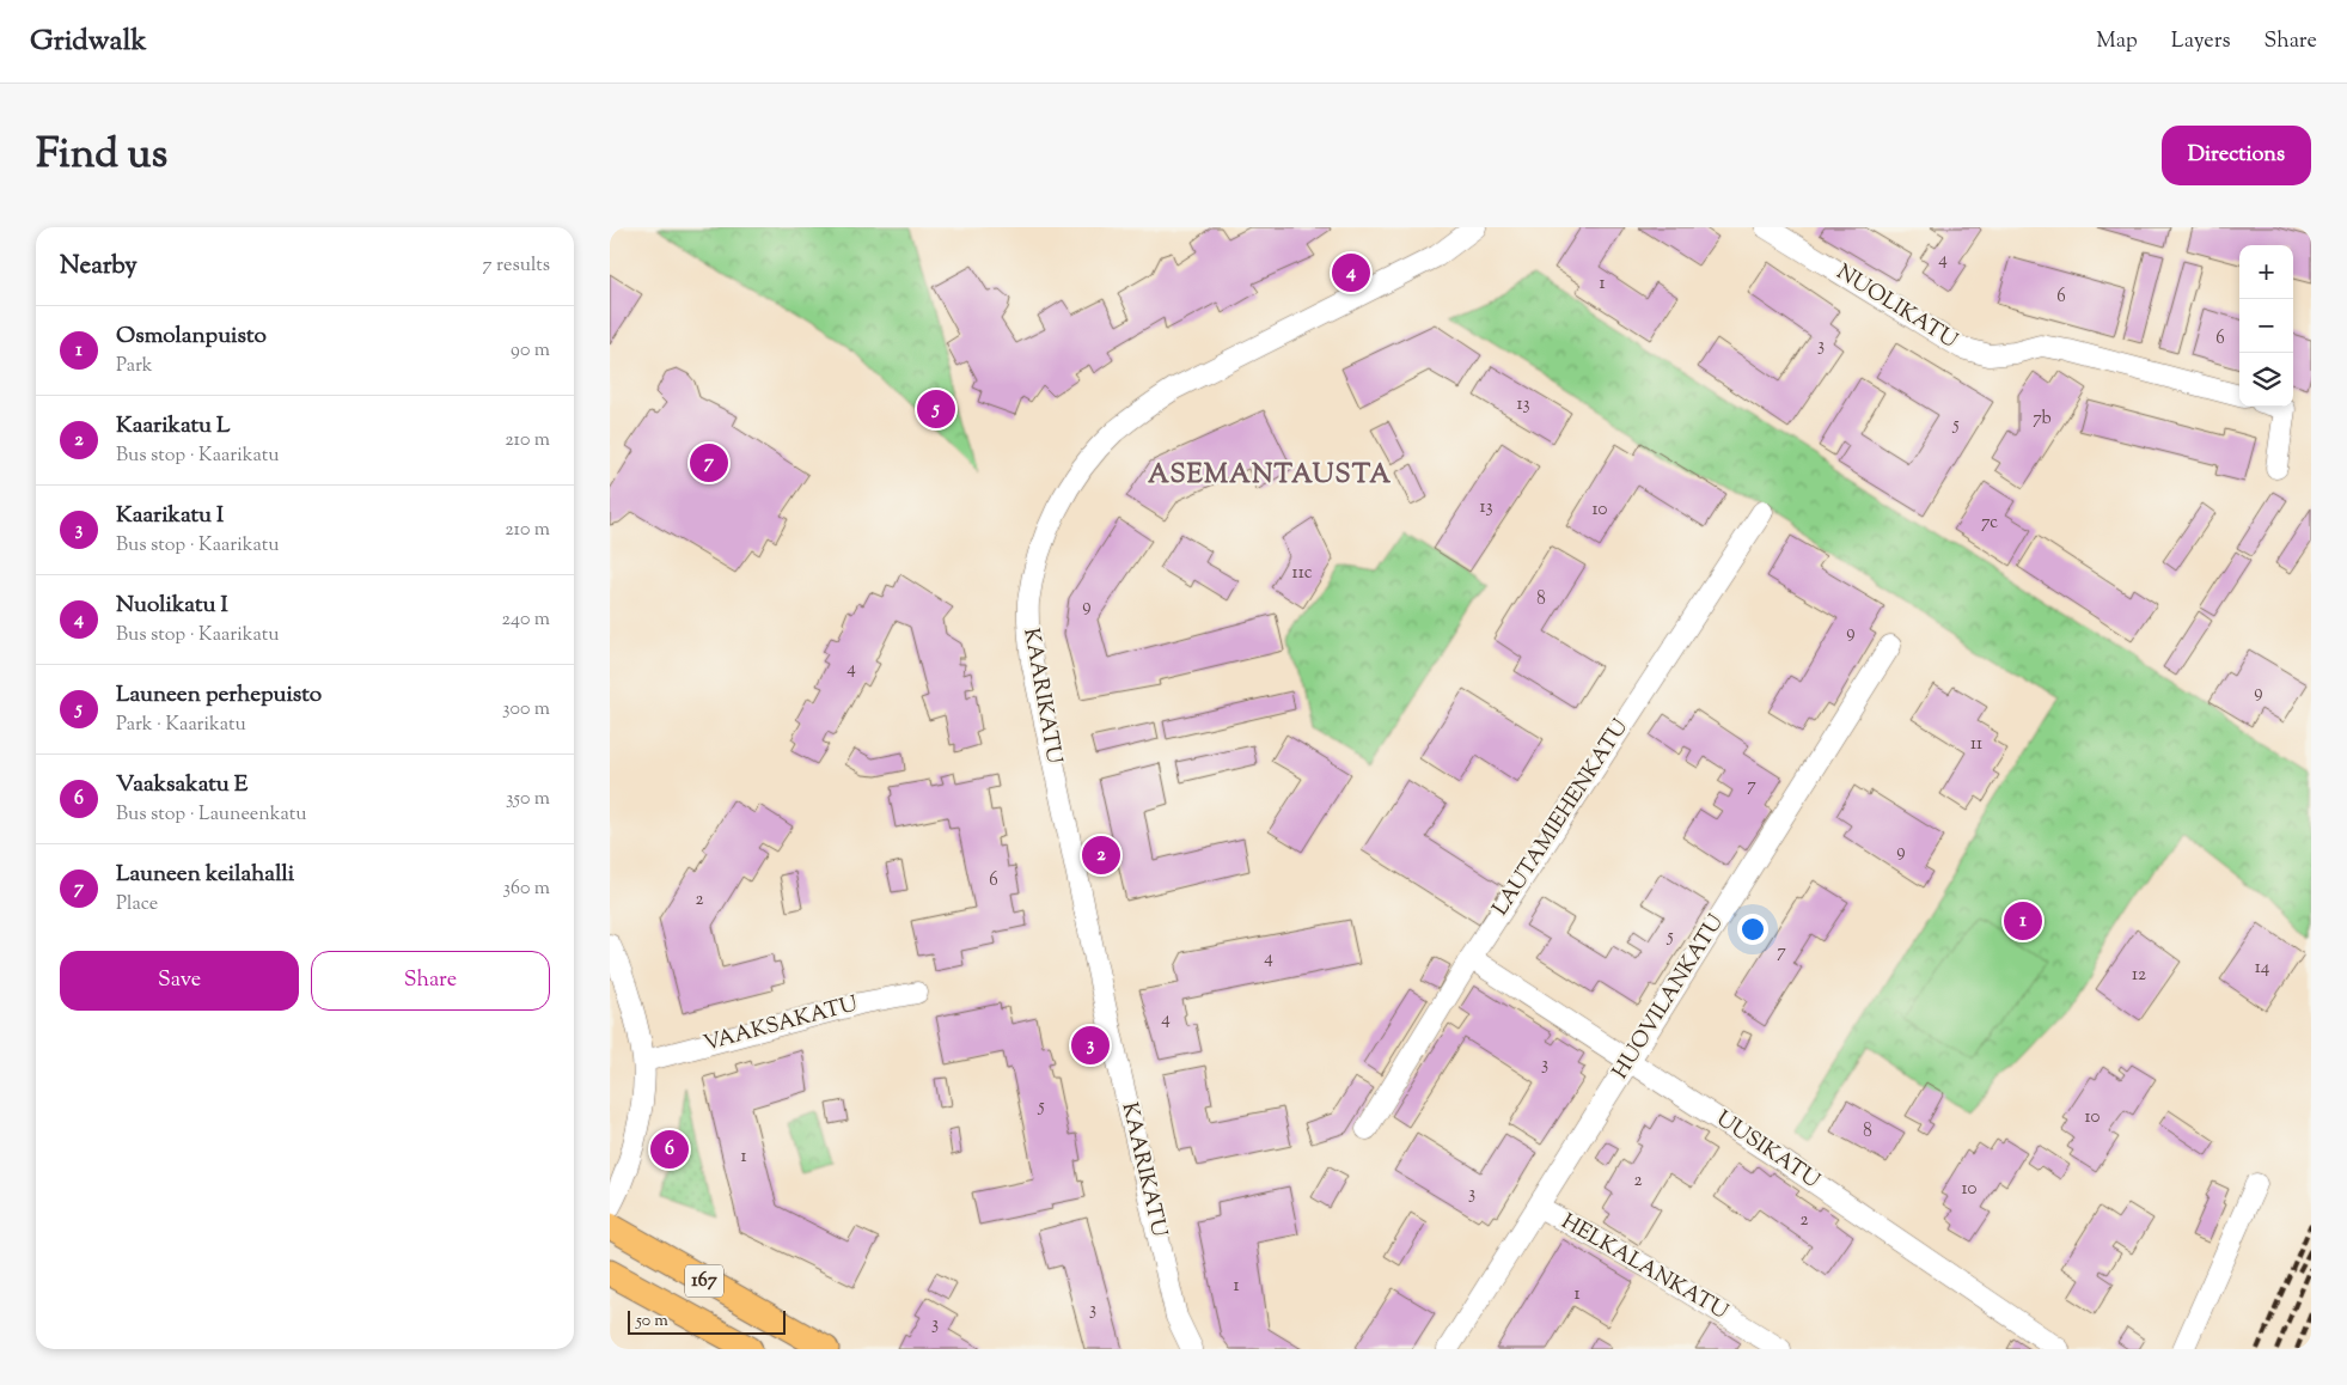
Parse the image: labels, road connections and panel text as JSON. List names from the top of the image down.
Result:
{
  "streets": {
    "main road": ["167"],
    "street": [
      "NUOLIKATU",
      "KAARIKATU",
      "LAUTAMIEHENKATU",
      "HUOVILANKATU",
      "VAAKSAKATU",
      "UUSIKATU",
      "HELKALANKATU"
    ]
  },
  "crossings": [
    ["LAUTAMIEHENKATU", "UUSIKATU"],
    ["HUOVILANKATU", "UUSIKATU"],
    ["HUOVILANKATU", "HELKALANKATU"]
  ],
  "districts": ["ASEMANTAUSTA"],
  "house_numbers": [
    "4",
    "1",
    "6",
    "6",
    "3",
    "13",
    "7b",
    "5",
    "13",
    "10",
    "7c",
    "11c",
    "8",
    "9",
    "9",
    "4",
    "9",
    "11",
    "7",
    "9",
    "6",
    "2",
    "5",
    "7",
    "4",
    "14",
    "12",
    "4",
    "3",
    "5",
    "10",
    "8",
    "1",
    "2",
    "10",
    "3",
    "2",
    "1",
    "1",
    "3",
    "3"
  ],
  "scale_bar": "50 m",
  "page": {
    "header": "Gridwalk",
    "nav": ["Map", "Layers", "Share"],
    "title": "Find us",
    "buttons": [
      "Directions",
      ["Save", "Share"]
    ],
    "heading": ["Nearby", "7 results"],
    "map_buttons": ["+", "−"],
    "pins": [
      "4",
      "5",
      "7",
      "2",
      "1",
      "3",
      "6"
    ],
    "list": [
      {
        "mark": "1",
        "name": "Osmolanpuisto",
        "note": "Park",
        "value": "90 m"
      },
      {
        "mark": "2",
        "name": "Kaarikatu L",
        "note": "Bus stop · Kaarikatu",
        "value": "210 m"
      },
      {
        "mark": "3",
        "name": "Kaarikatu I",
        "note": "Bus stop · Kaarikatu",
        "value": "210 m"
      },
      {
        "mark": "4",
        "name": "Nuolikatu I",
        "note": "Bus stop · Kaarikatu",
        "value": "240 m"
      },
      {
        "mark": "5",
        "name": "Launeen perhepuisto",
        "note": "Park · Kaarikatu",
        "value": "300 m"
      },
      {
        "mark": "6",
        "name": "Vaaksakatu E",
        "note": "Bus stop · Launeenkatu",
        "value": "350 m"
      },
      {
        "mark": "7",
        "name": "Launeen keilahalli",
        "note": "Place",
        "value": "360 m"
      }
    ],
    "scale": "50 m"
  }
}
